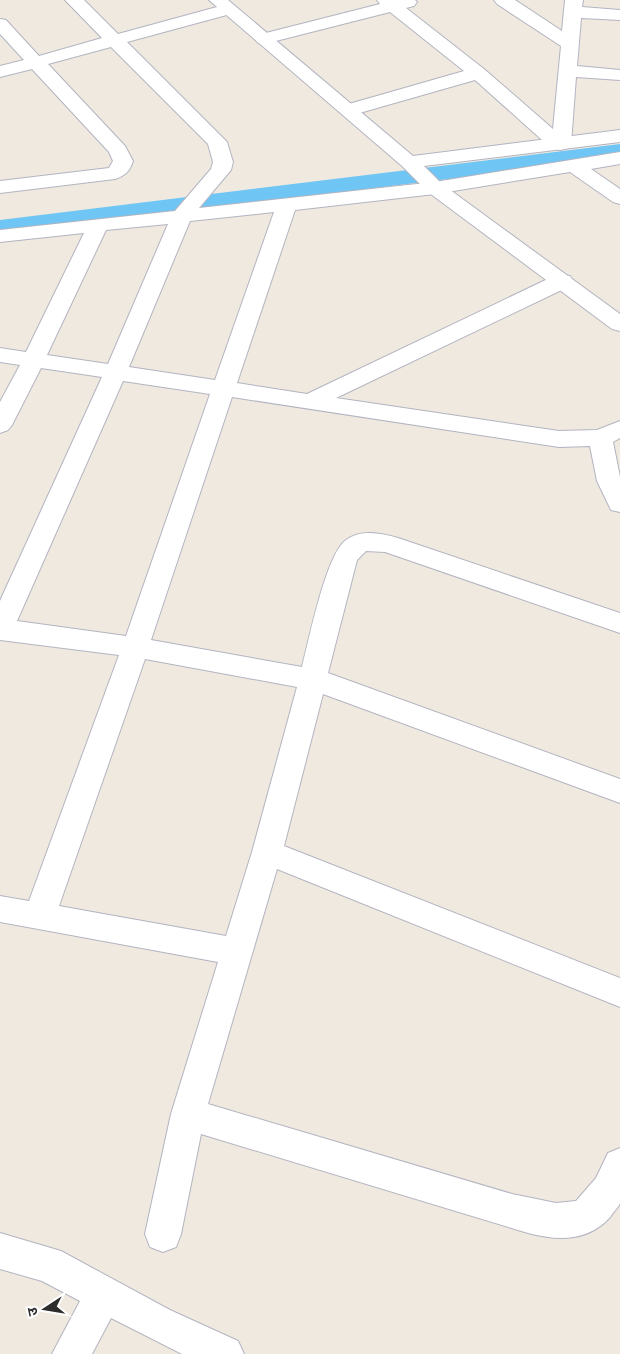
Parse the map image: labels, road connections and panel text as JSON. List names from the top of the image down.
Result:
{
  "north": "left"
}
